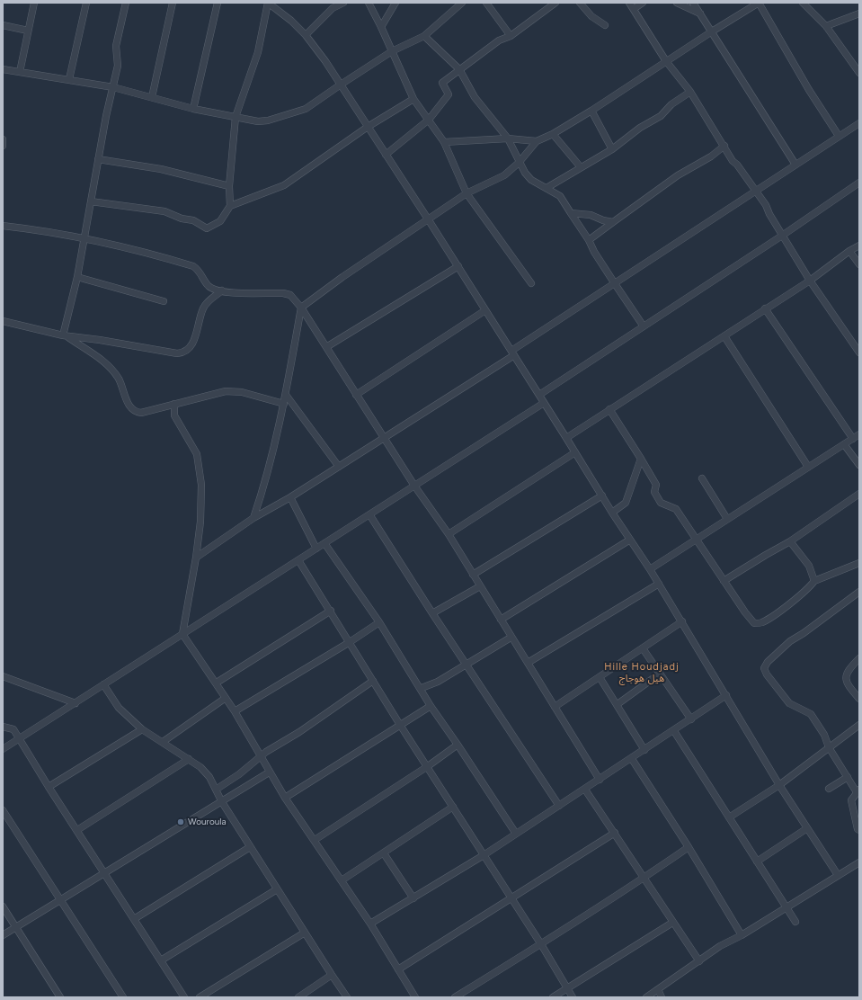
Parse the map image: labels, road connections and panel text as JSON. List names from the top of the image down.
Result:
{
  "districts": ["Hille Houdjadj هيل هوجاج"],
  "places": ["Wouroula"]
}
